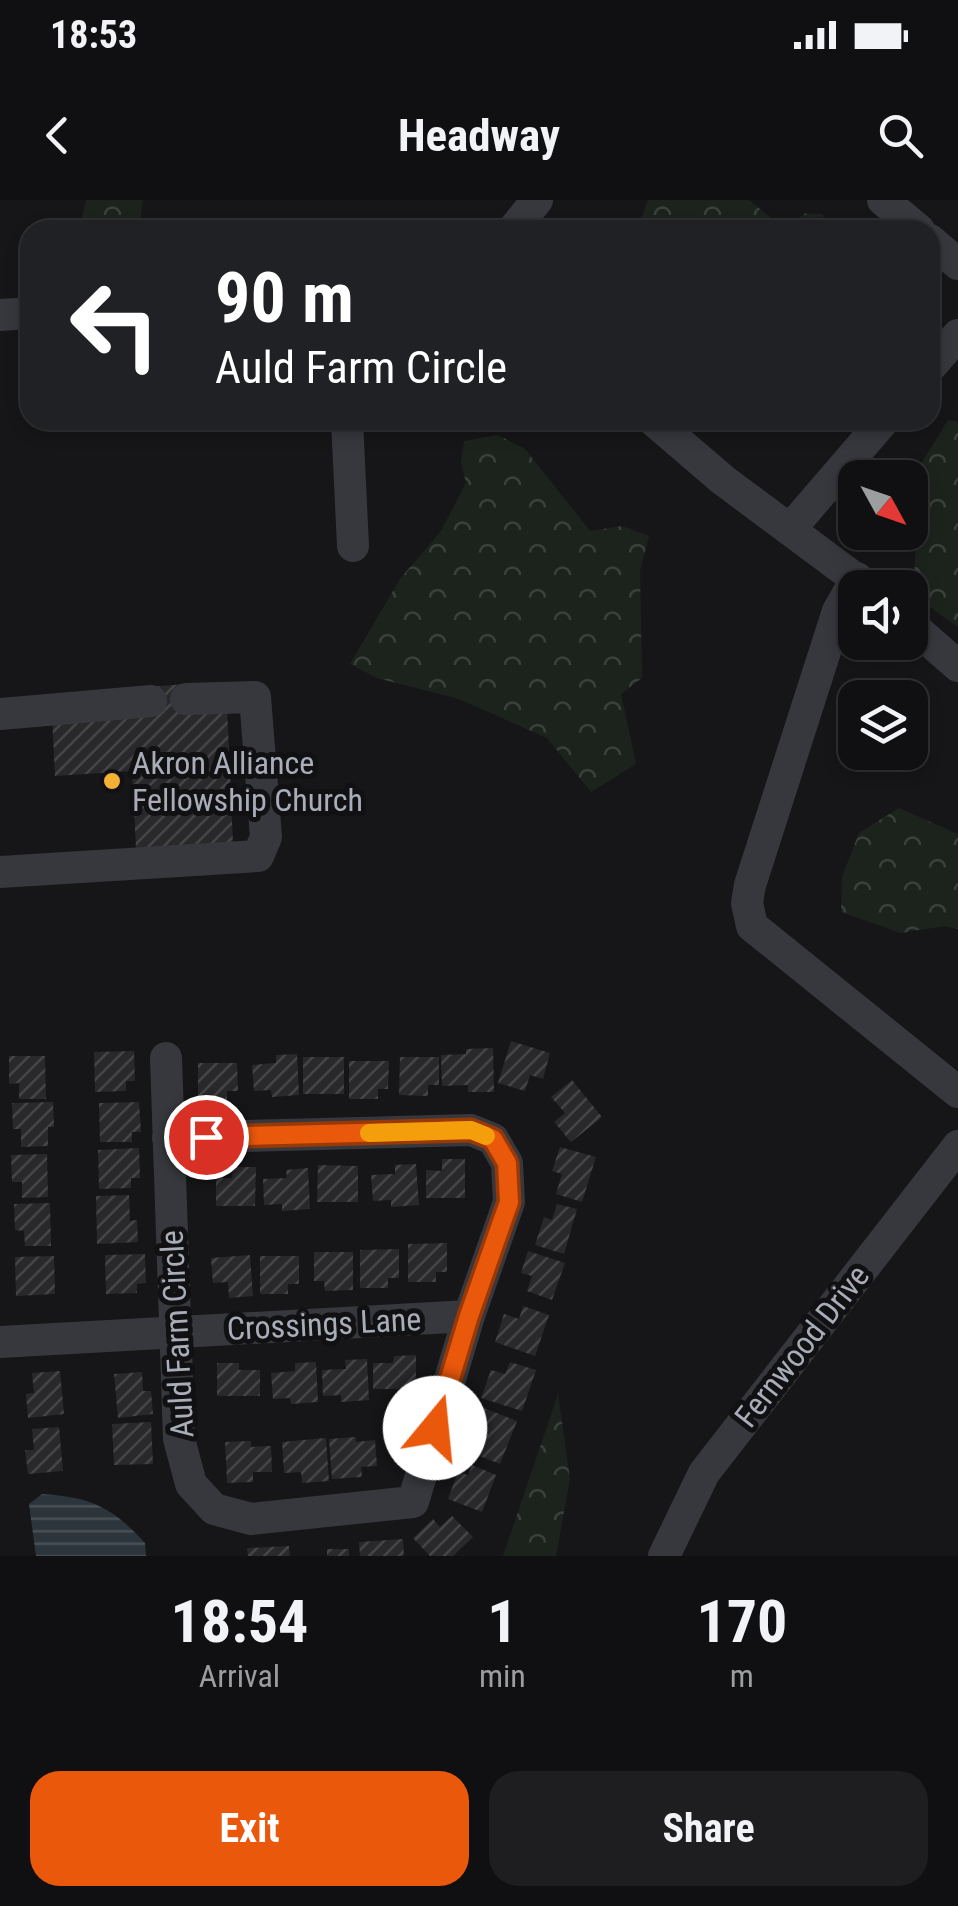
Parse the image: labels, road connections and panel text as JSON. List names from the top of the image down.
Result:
{
  "streets": {
    "street": ["Crossings Lane", "Auld Farm Circle", "Fernwood Drive"]
  },
  "crossings": [
    ["Crossings Lane", "Auld Farm Circle"]
  ],
  "places": ["Akron Alliance Fellowship Church"],
  "north": "bottom right",
  "page": {
    "status": "18:53",
    "header": "Headway",
    "turn": ["90 m", "Auld Farm Circle"],
    "eta": [
      "18:54",
      "Arrival",
      "1",
      "min",
      "170",
      "m"
    ],
    "buttons": ["Exit", "Share"]
  }
}
